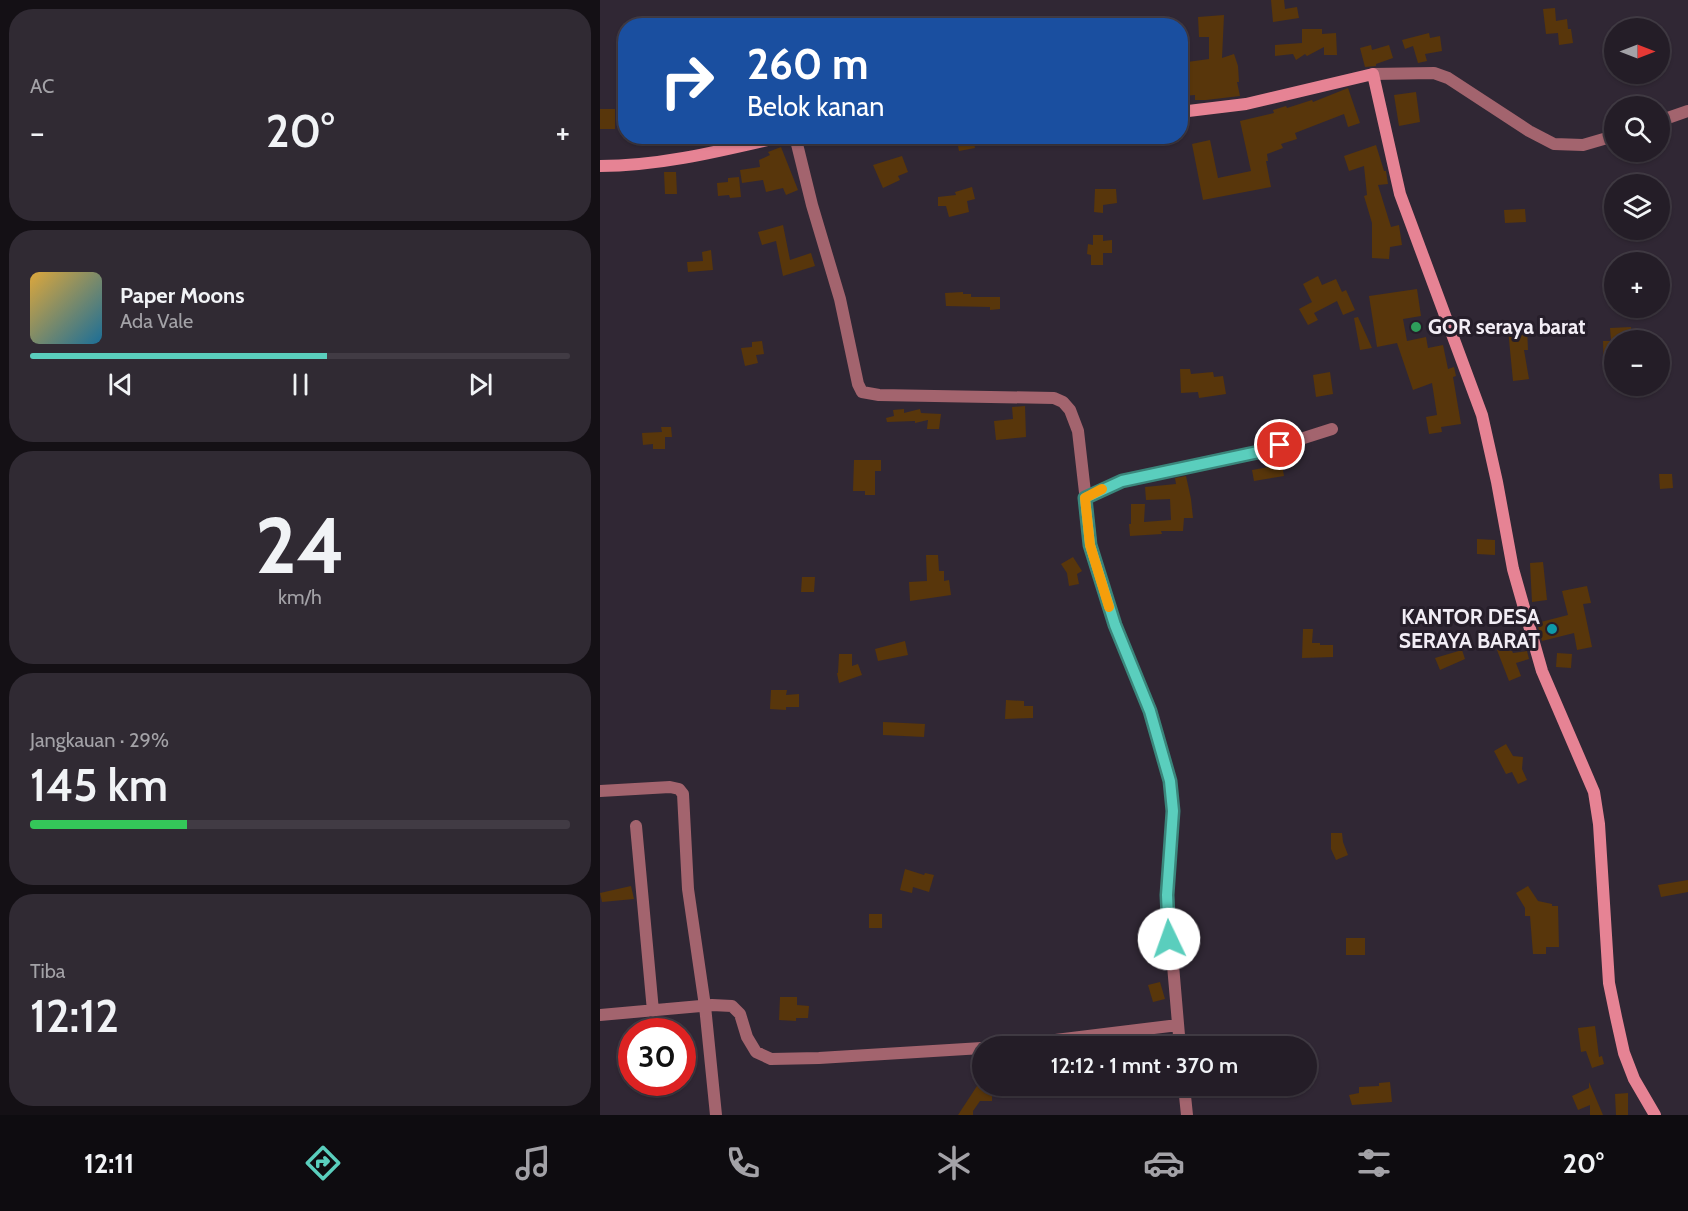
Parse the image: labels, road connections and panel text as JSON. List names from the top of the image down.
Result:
{
  "places": ["GOR seraya barat", "KANTOR DESA SERAYA BARAT"],
  "north": "right",
  "page": {
    "tile": [
      "AC",
      ["24", "km/h"],
      ["Jangkauan · 29%", "145 km"],
      ["Tiba", "12:12"]
    ],
    "map_buttons": ["+", "−"],
    "turn": ["260 m", "Belok kanan"],
    "heat": ["−", "20°", "+"],
    "song": ["Paper Moons", "Ada Vale"],
    "limit": "30",
    "trip": "12:12 · 1 mnt · 370 m",
    "tabs": ["12:11", "20°"]
  }
}
